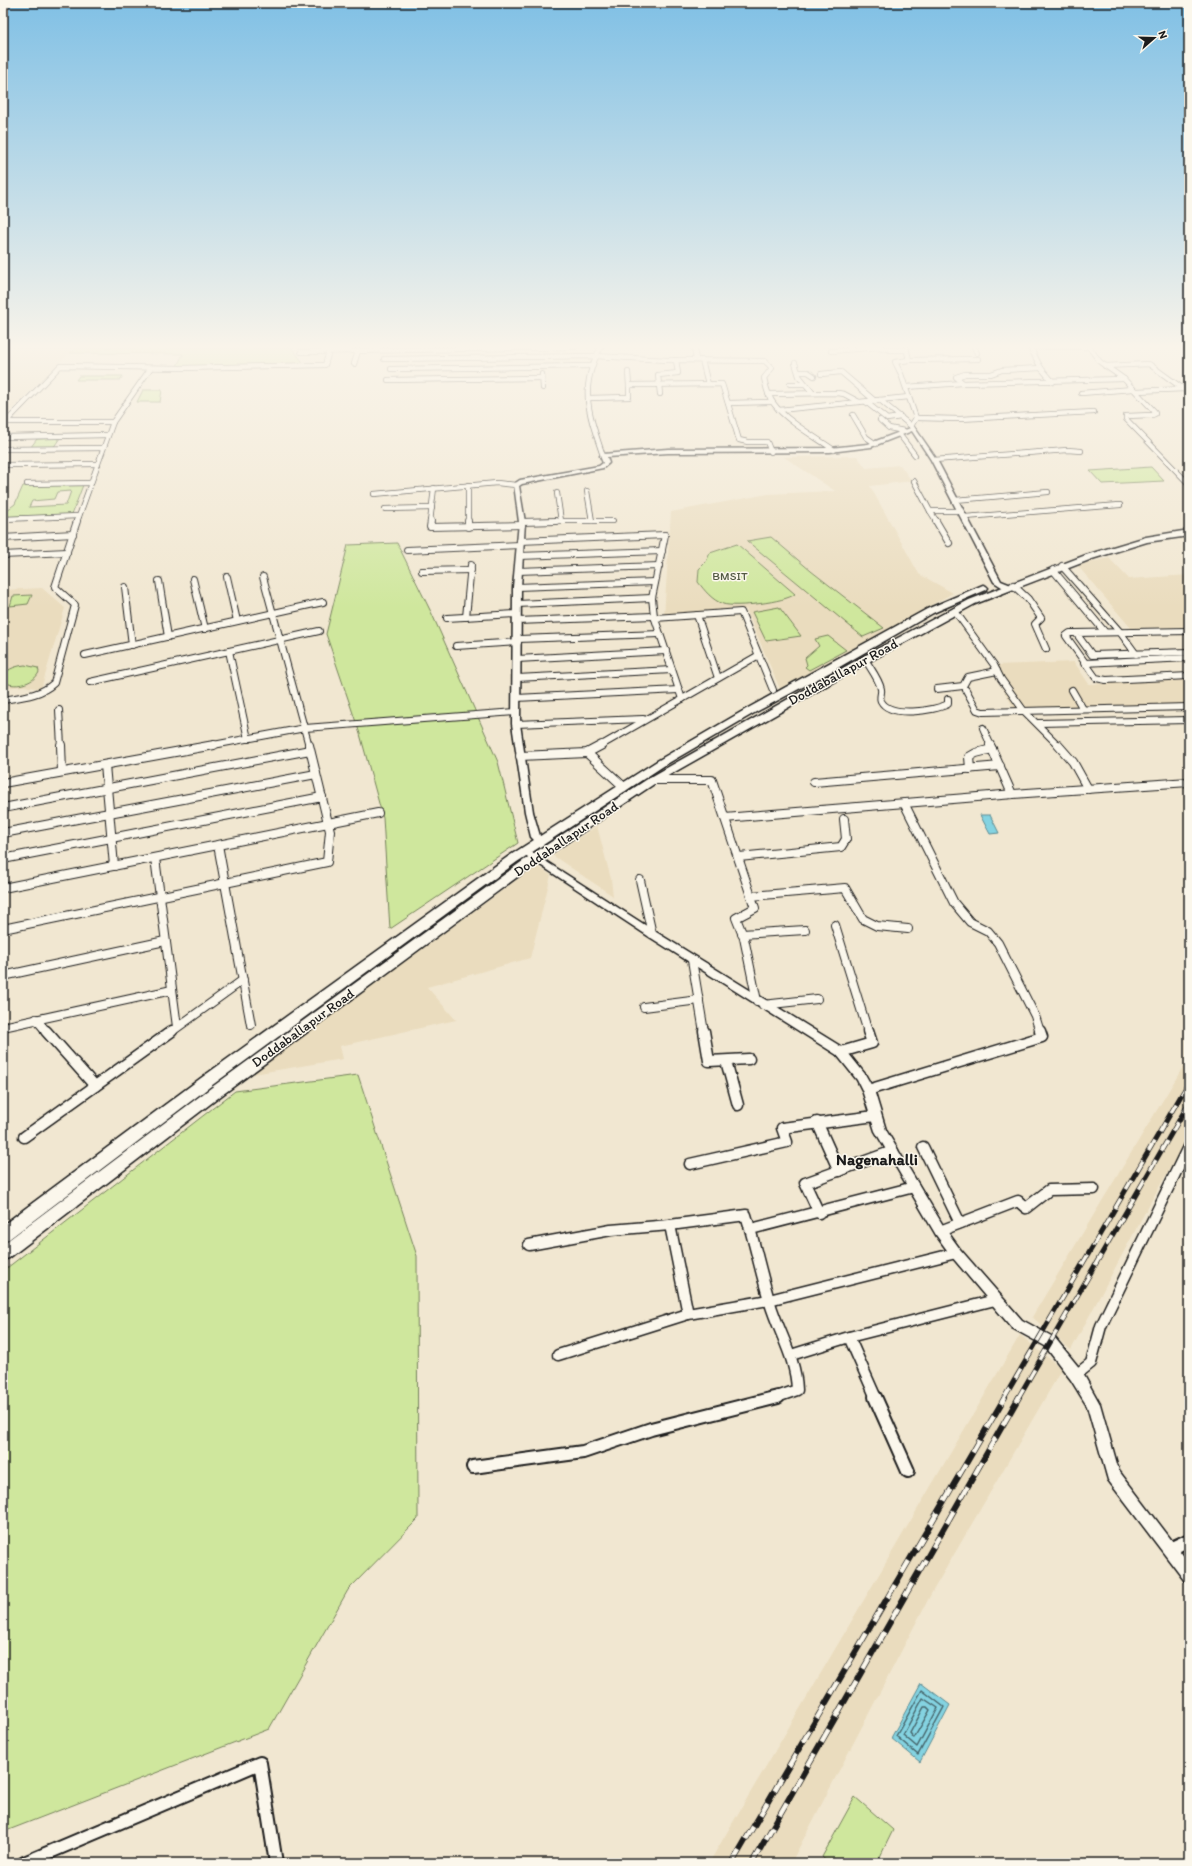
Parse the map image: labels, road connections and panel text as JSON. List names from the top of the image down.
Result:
{
  "streets": {
    "main road": ["Doddaballapur Road"]
  },
  "districts": ["Nagenahalli"],
  "parks": ["BMSIT"],
  "north": "right"
}
